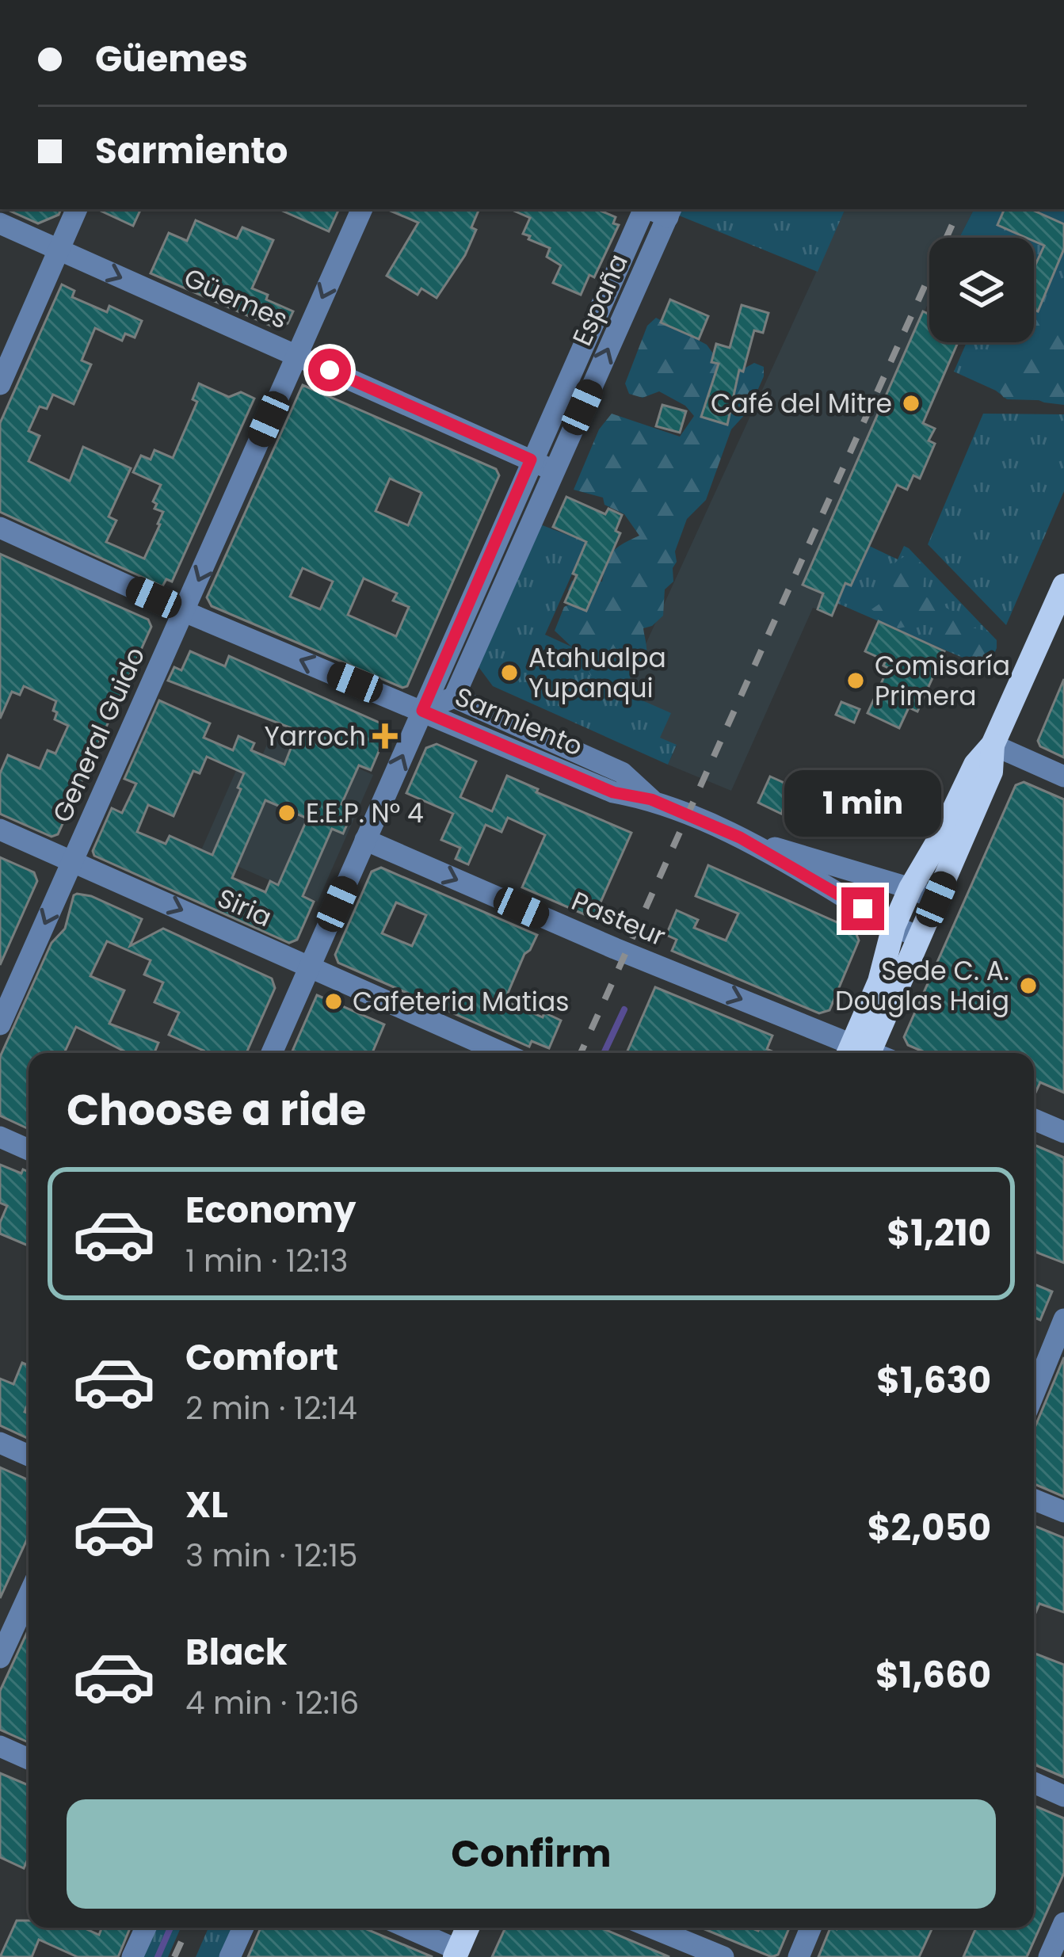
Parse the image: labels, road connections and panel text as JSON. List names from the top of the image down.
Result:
{
  "streets": {
    "street": [
      "Güemes",
      "España",
      "Sarmiento",
      "General Guido",
      "Siria",
      "Pasteur"
    ]
  },
  "crossings": [
    ["Güemes", "España"],
    ["Güemes", "General Guido"],
    ["España", "Sarmiento"],
    ["España", "Siria"],
    ["España", "Pasteur"],
    ["Sarmiento", "General Guido"],
    ["General Guido", "Siria"]
  ],
  "one_way": [
    "Güemes",
    "General Guido",
    "Siria",
    "Pasteur"
  ],
  "places": {
    "other": [
      "Café del Mitre",
      "Atahualpa Yupanqui",
      "Comisaría Primera",
      "E.E.P. N° 4",
      "Sede C. A. Douglas Haig",
      "Cafeteria Matias"
    ],
    "health": ["Yarroch"]
  },
  "page": {
    "banner": ["Güemes", "Sarmiento"],
    "bubble": "1 min",
    "heading": "Choose a ride",
    "list": [
      {
        "name": "Economy",
        "note": "1 min · 12:13",
        "value": "$1,210"
      },
      {
        "name": "Comfort",
        "note": "2 min · 12:14",
        "value": "$1,630"
      },
      {
        "name": "XL",
        "note": "3 min · 12:15",
        "value": "$2,050"
      },
      {
        "name": "Black",
        "note": "4 min · 12:16",
        "value": "$1,660"
      }
    ],
    "buttons": "Confirm"
  }
}
